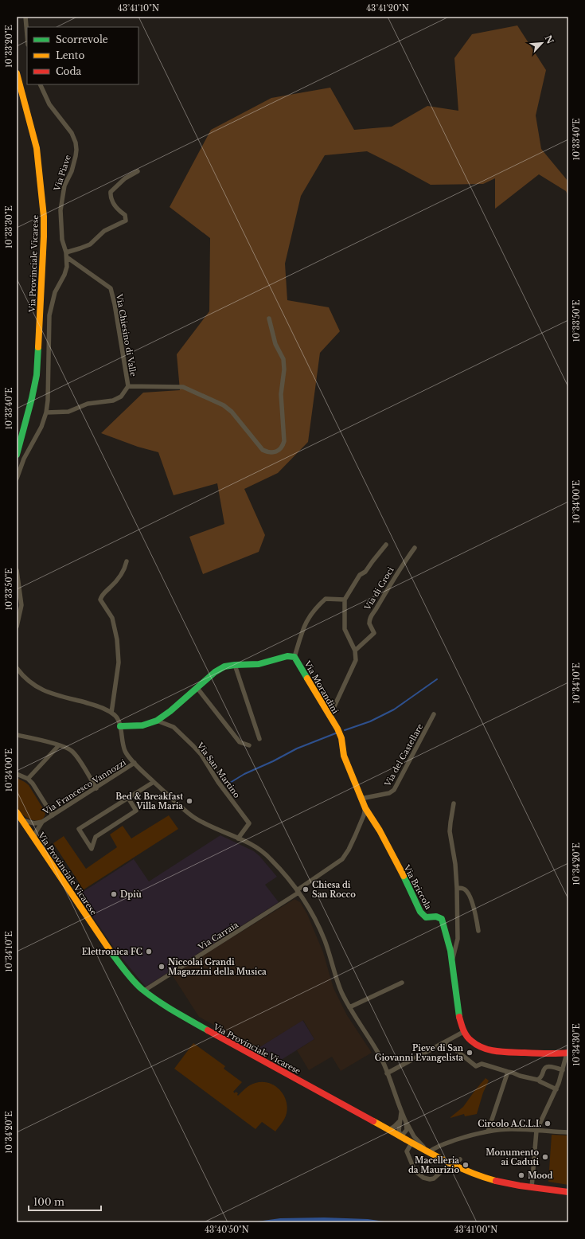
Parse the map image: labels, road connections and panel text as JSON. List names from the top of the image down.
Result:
{
  "streets": {
    "main road": ["Via Provinciale Vicarese", "Via Morandini", "Via Briccola"],
    "street": [
      "Via Piave",
      "Via Chiesino di Valle",
      "Via di Croci",
      "Via del Castellare",
      "Via San Martino",
      "Via Francesco Vannozzi",
      "Via Carraia"
    ]
  },
  "crossings": [
    ["Via Piave", "Via Chiesino di Valle"],
    ["Via Provinciale Vicarese", "Via Francesco Vannozzi"],
    ["Via Provinciale Vicarese", "Via Carraia"],
    ["Via Morandini", "Via del Castellare"],
    ["Via Morandini", "Via San Martino"],
    ["Via Morandini", "Via Briccola"],
    ["Via del Castellare", "Via Briccola"],
    ["Via Briccola", "Via Carraia"]
  ],
  "places": [
    "Bed & Breakfast Villa Maria",
    "Chiesa di San Rocco",
    "Dpiù",
    "Elettronica FC",
    "Niccolai Grandi Magazzini della Musica",
    "Pieve di San Giovanni Evangelista",
    "Circolo A.C.L.I.",
    "Monumento ai Caduti",
    "Macelleria da Maurizio",
    "Mood"
  ],
  "legend": ["Scorrevole", "Lento", "Coda"],
  "scale_bar": "100 m",
  "north": "top right",
  "coordinates": [
    "43°41'10\"N",
    "43°41'20\"N",
    "10°33'20\"E",
    "10°33'40\"E",
    "10°33'30\"E",
    "10°33'50\"E",
    "10°34'00\"E",
    "10°34'10\"E",
    "10°34'20\"E",
    "10°34'30\"E",
    "43°40'50\"N",
    "43°41'00\"N"
  ]
}
